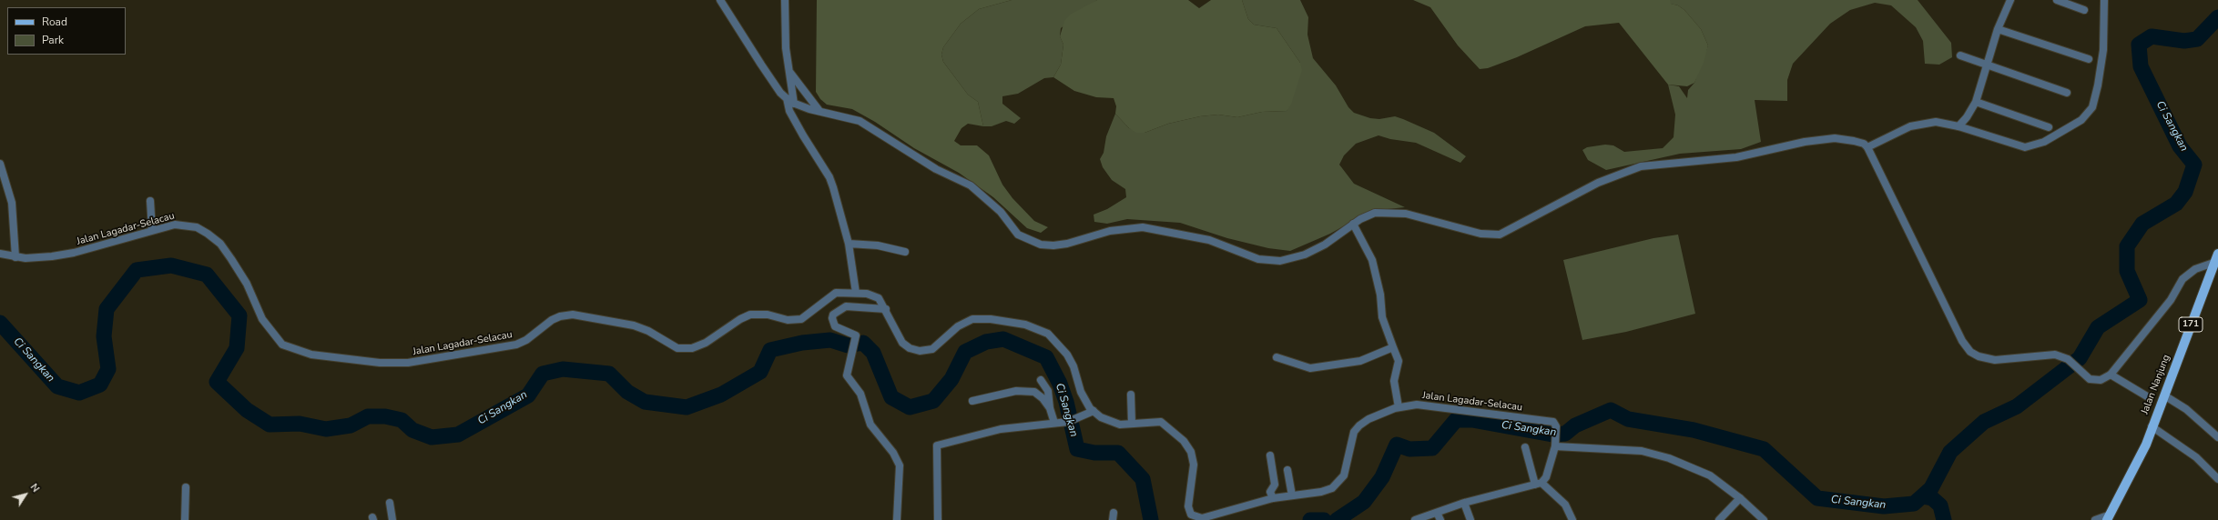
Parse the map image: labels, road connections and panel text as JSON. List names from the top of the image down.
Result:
{
  "streets": {
    "main road": ["171", "Jalan Nanjung"],
    "street": ["Jalan Lagadar-Selacau"]
  },
  "crossings": [
    ["171", "Jalan Nanjung"]
  ],
  "water": ["Ci Sangkan"],
  "legend": ["Road", "Park"],
  "north": "top right"
}
